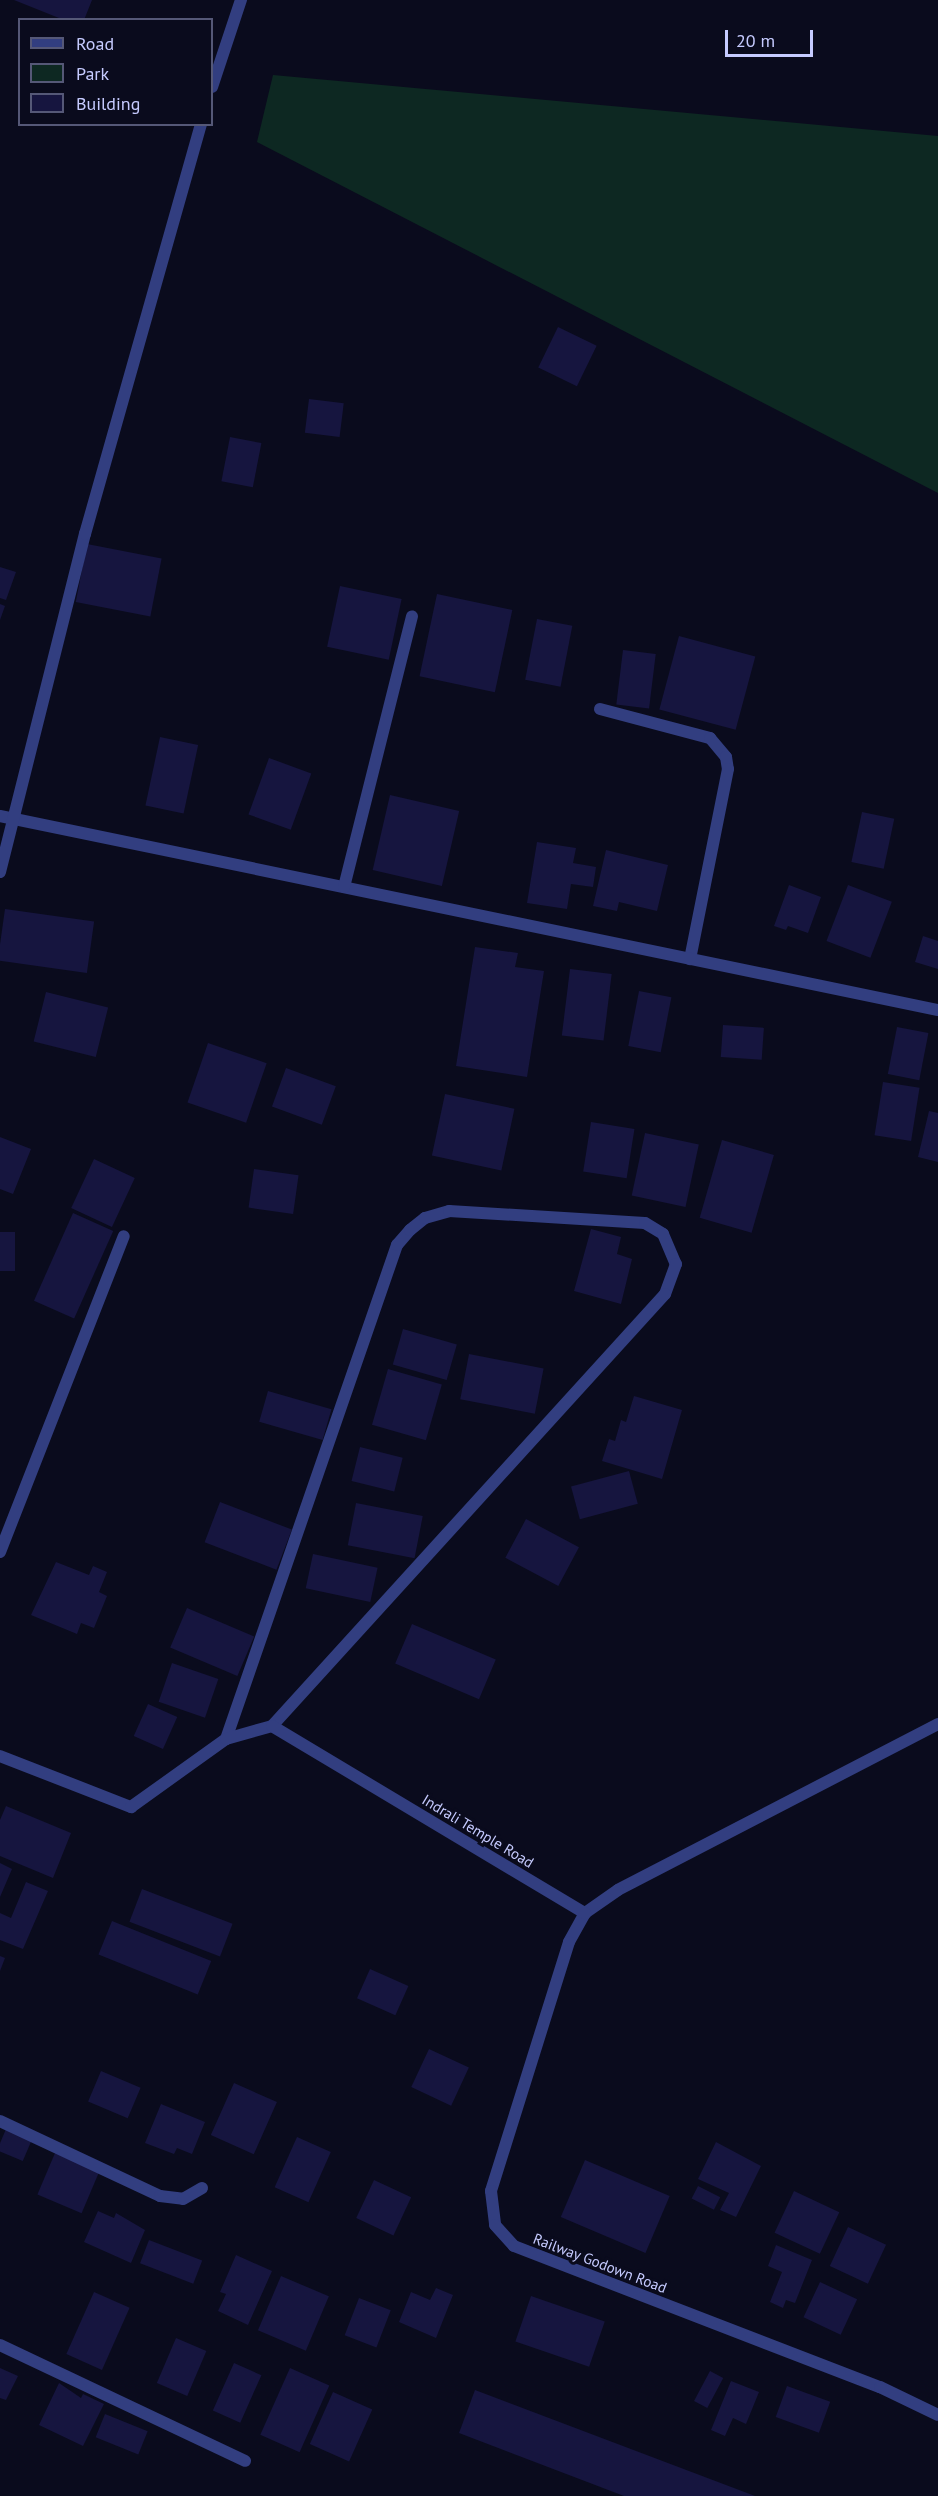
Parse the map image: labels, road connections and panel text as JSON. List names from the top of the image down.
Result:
{
  "streets": {
    "street": ["Indrali Temple Road", "Railway Godown Road"]
  },
  "crossings": [
    ["Indrali Temple Road", "Railway Godown Road"]
  ],
  "legend": ["Road", "Park", "Building"],
  "scale_bar": "20 m"
}
